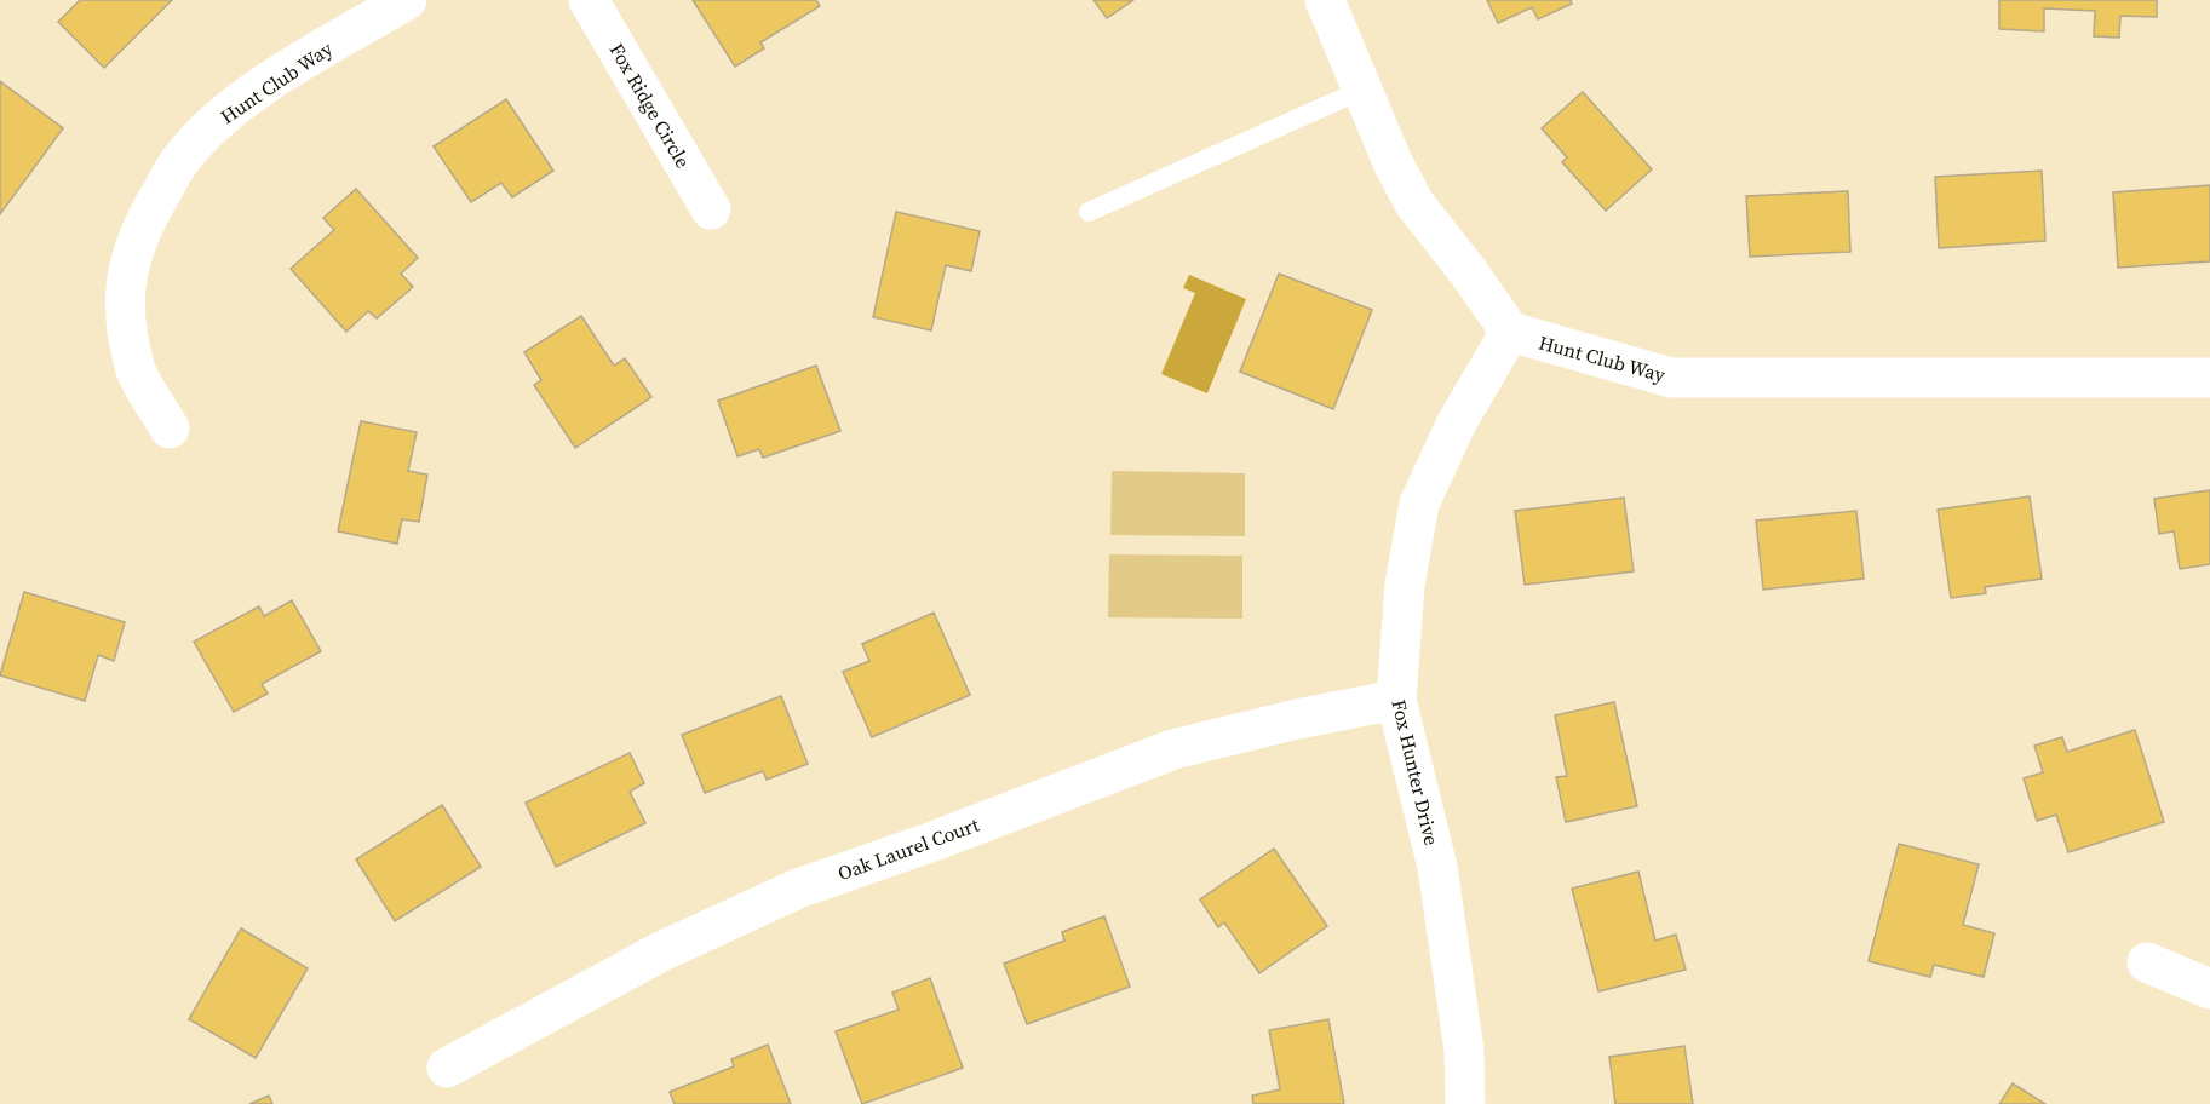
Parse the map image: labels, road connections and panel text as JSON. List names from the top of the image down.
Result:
{
  "streets": {
    "street": [
      "Hunt Club Way",
      "Fox Ridge Circle",
      "Fox Hunter Drive",
      "Oak Laurel Court"
    ]
  },
  "crossings": [
    ["Hunt Club Way", "Fox Hunter Drive"],
    ["Fox Hunter Drive", "Oak Laurel Court"]
  ]
}
